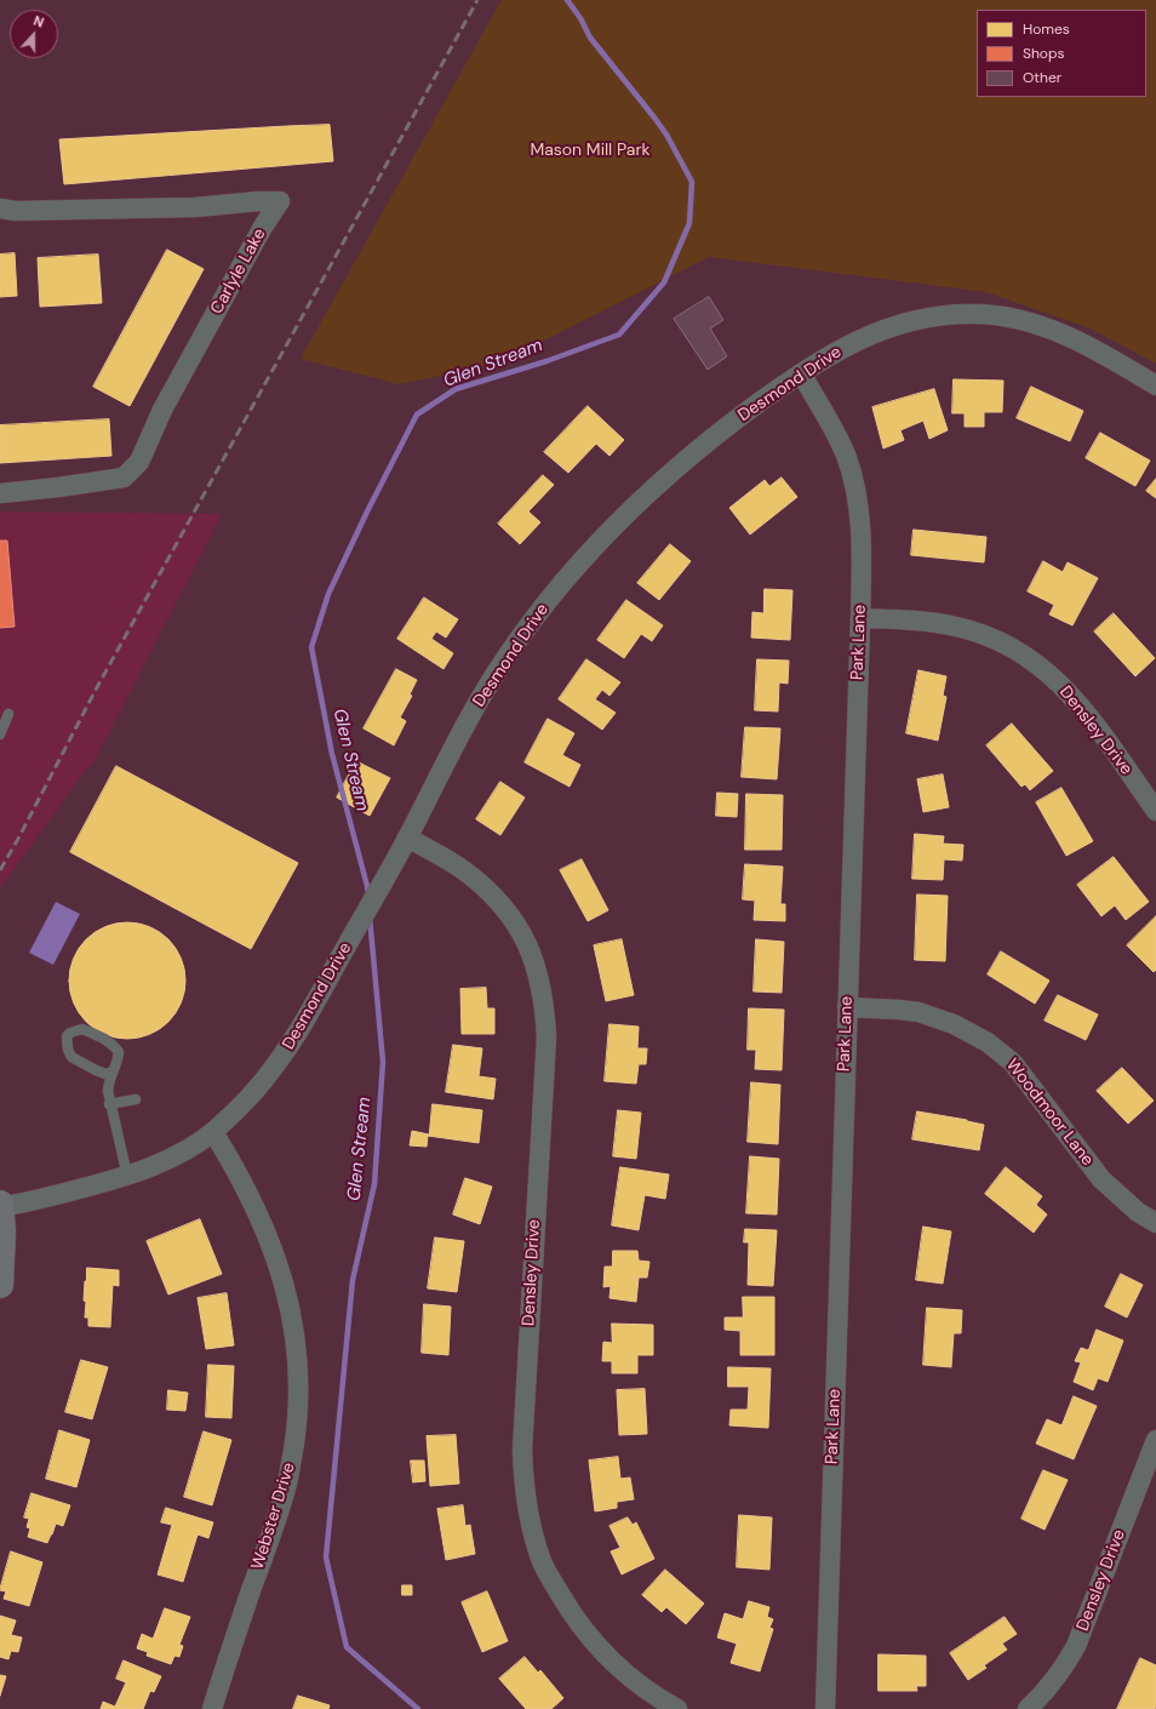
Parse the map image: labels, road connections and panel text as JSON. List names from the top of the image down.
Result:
{
  "streets": {
    "street": [
      "Carlyle Lake",
      "Desmond Drive",
      "Park Lane",
      "Densley Drive",
      "Woodmoor Lane",
      "Webster Drive"
    ]
  },
  "crossings": [
    ["Desmond Drive", "Park Lane"],
    ["Desmond Drive", "Densley Drive"],
    ["Desmond Drive", "Webster Drive"],
    ["Park Lane", "Densley Drive"],
    ["Park Lane", "Woodmoor Lane"]
  ],
  "water": ["Glen Stream"],
  "parks": ["Mason Mill Park"],
  "legend": ["Homes", "Shops", "Other"],
  "north": "top"
}
